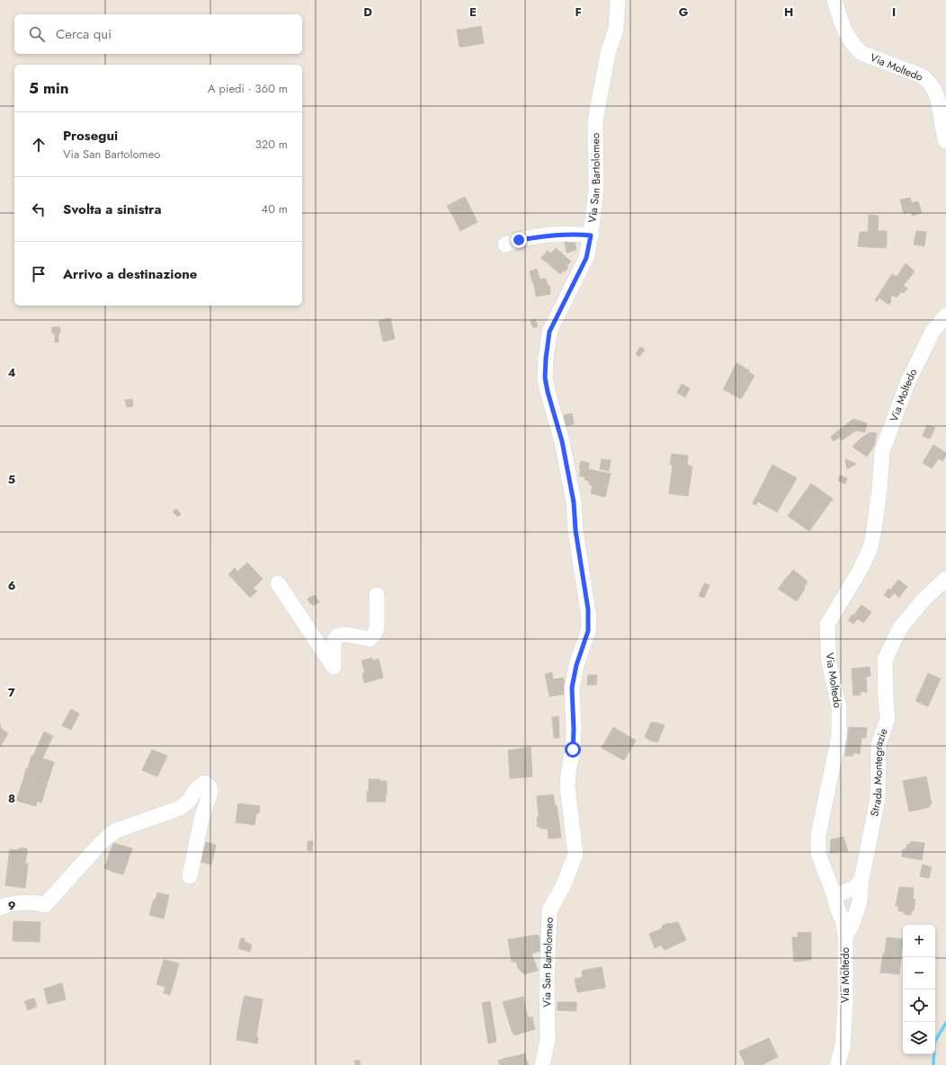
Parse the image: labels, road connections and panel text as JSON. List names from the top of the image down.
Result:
{
  "streets": {
    "street": ["Via Moltedo", "Via San Bartolomeo", "Strada Montegrazie"]
  },
  "crossings": [
    ["Via Moltedo", "Strada Montegrazie"]
  ],
  "page": {
    "search": "Cerca qui",
    "heading": ["5 min", "A piedi · 360 m"],
    "list": [
      ["Prosegui", "Via San Bartolomeo", "320 m"],
      ["Svolta a sinistra", "40 m"],
      "Arrivo a destinazione"
    ],
    "map_buttons": ["+", "−"]
  },
  "grid": {
    "columns": [
      "D",
      "E",
      "F",
      "G",
      "H",
      "I"
    ],
    "rows": [
      "4",
      "5",
      "6",
      "7",
      "8",
      "9"
    ]
  }
}
